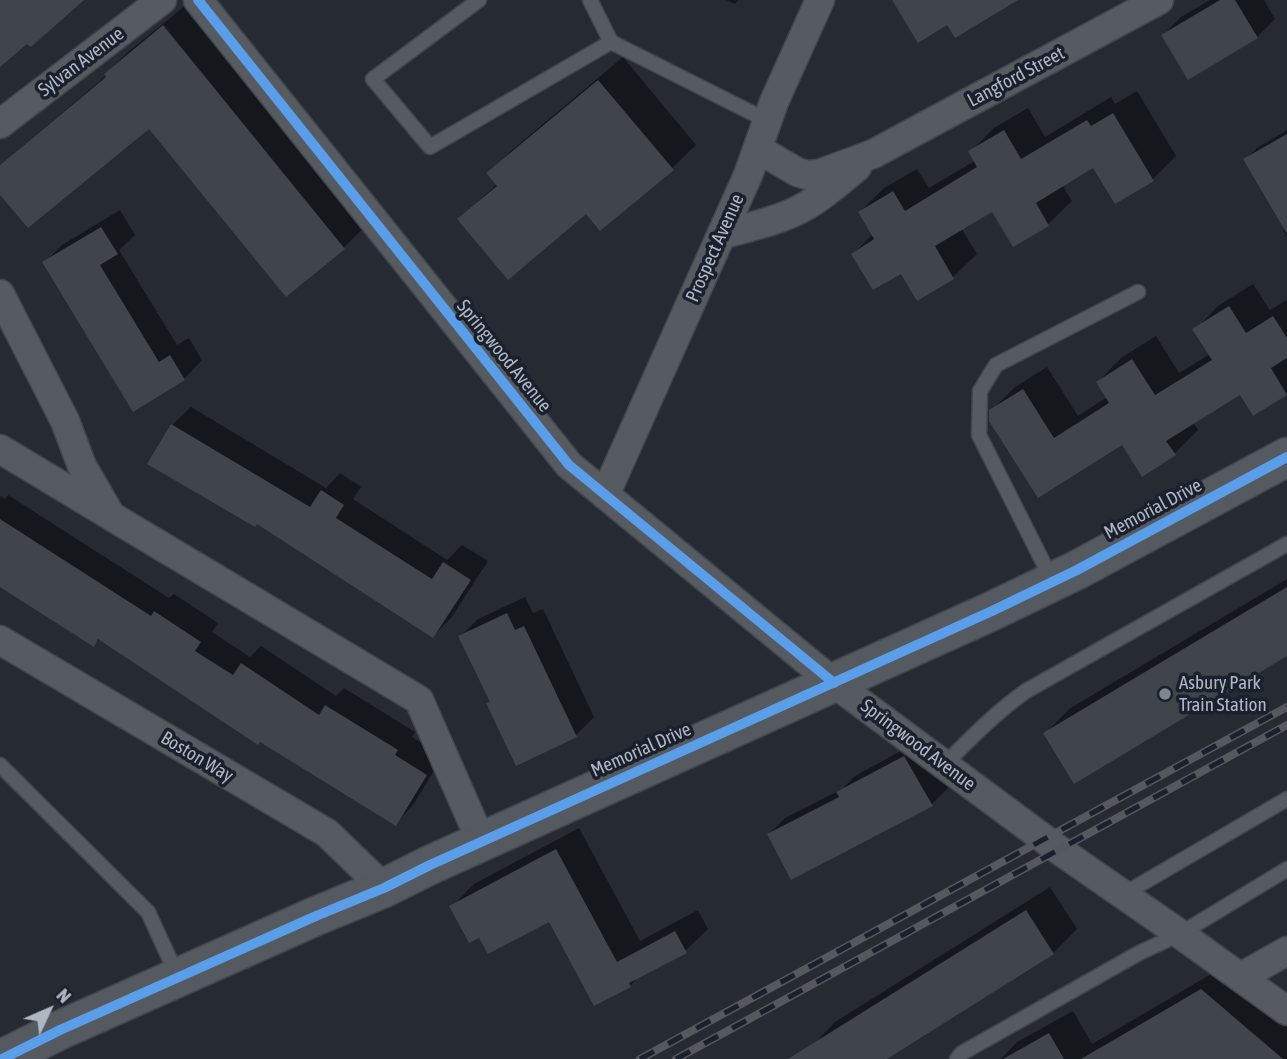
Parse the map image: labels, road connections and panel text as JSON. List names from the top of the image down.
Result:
{
  "streets": {
    "street": [
      "Sylvan Avenue",
      "Langford Street",
      "Prospect Avenue",
      "Springwood Avenue",
      "Memorial Drive",
      "Boston Way"
    ]
  },
  "crossings": [
    ["Langford Street", "Prospect Avenue"],
    ["Prospect Avenue", "Springwood Avenue"],
    ["Springwood Avenue", "Memorial Drive"],
    ["Memorial Drive", "Boston Way"]
  ],
  "places": ["Asbury Park Train Station"],
  "north": "top right"
}
